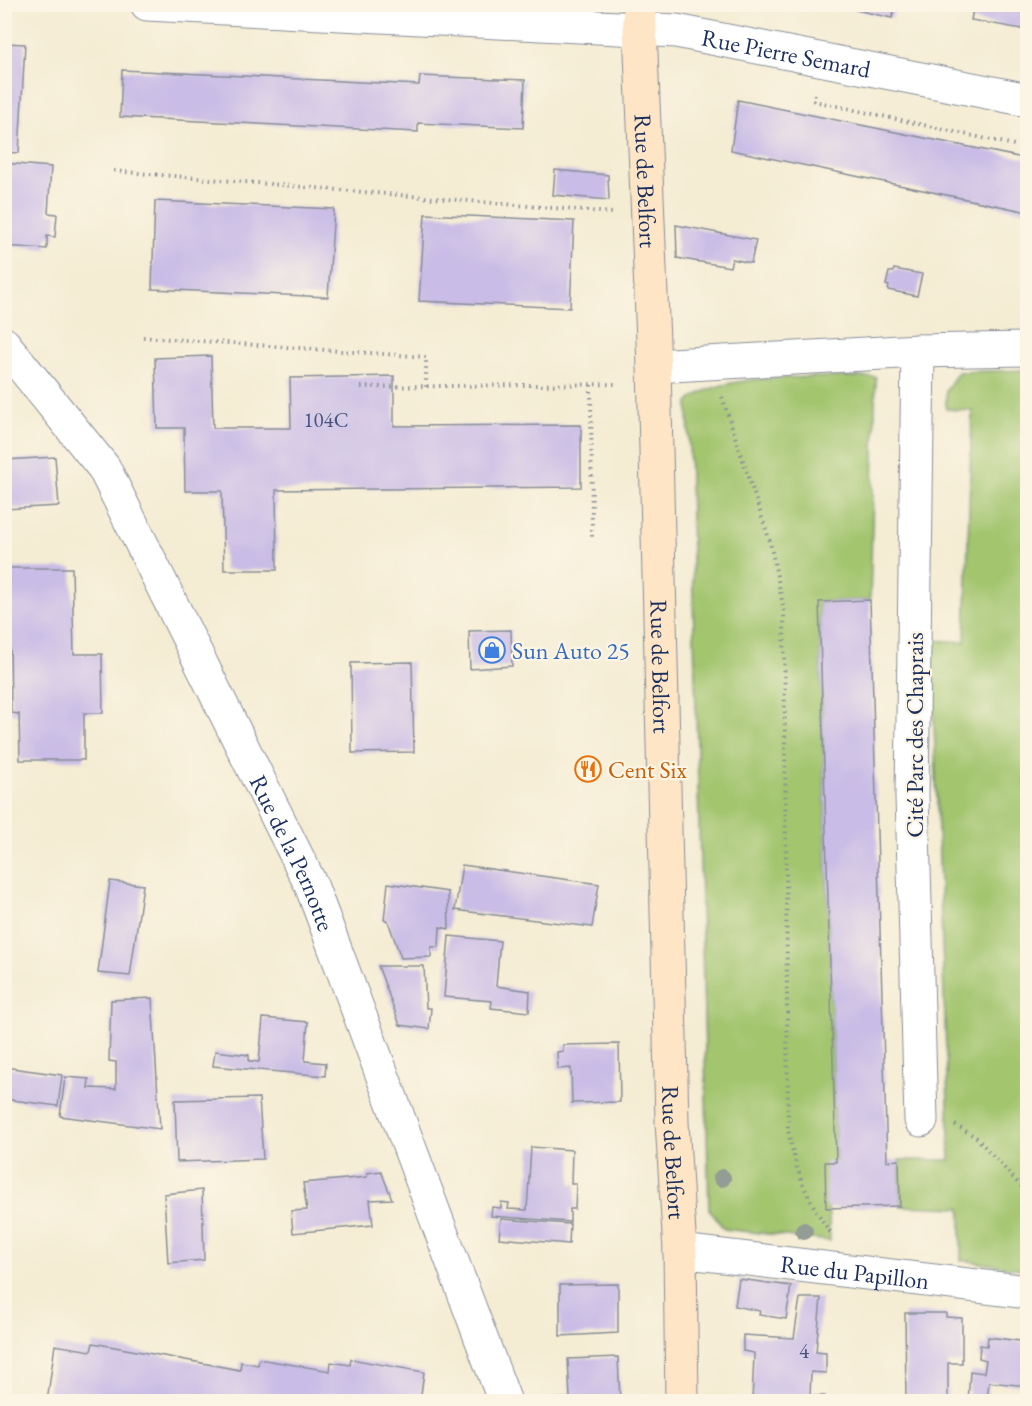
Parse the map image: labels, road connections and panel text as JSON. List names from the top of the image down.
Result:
{
  "streets": {
    "main road": ["Rue de Belfort"],
    "street": [
      "Rue Pierre Semard",
      "Cité Parc des Chaprais",
      "Rue de la Pernotte",
      "Rue du Papillon"
    ]
  },
  "crossings": [
    ["Rue Pierre Semard", "Rue de Belfort"],
    ["Rue de Belfort", "Rue du Papillon"]
  ],
  "places": {
    "shop": ["Sun Auto 25"],
    "restaurant": ["Cent Six"]
  },
  "house_numbers": ["104C", "4"]
}
